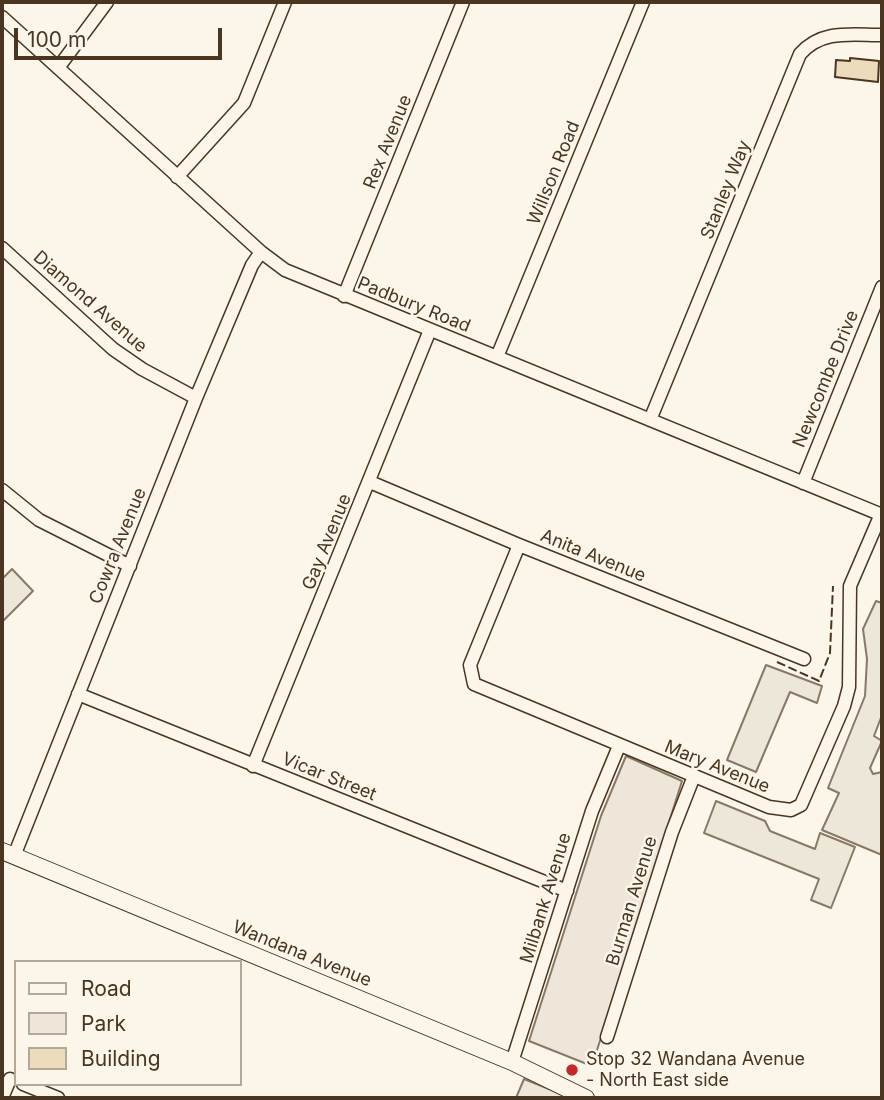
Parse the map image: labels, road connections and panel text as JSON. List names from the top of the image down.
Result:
{
  "streets": {
    "street": [
      "Rex Avenue",
      "Willson Road",
      "Stanley Way",
      "Diamond Avenue",
      "Padbury Road",
      "Newcombe Drive",
      "Gay Avenue",
      "Cowra Avenue",
      "Anita Avenue",
      "Mary Avenue",
      "Vicar Street",
      "Milbank Avenue",
      "Burman Avenue",
      "Wandana Avenue"
    ]
  },
  "crossings": [
    ["Rex Avenue", "Padbury Road"],
    ["Willson Road", "Padbury Road"],
    ["Stanley Way", "Padbury Road"],
    ["Diamond Avenue", "Cowra Avenue"],
    ["Padbury Road", "Newcombe Drive"],
    ["Padbury Road", "Gay Avenue"],
    ["Padbury Road", "Cowra Avenue"],
    ["Padbury Road", "Mary Avenue"],
    ["Gay Avenue", "Anita Avenue"],
    ["Gay Avenue", "Vicar Street"],
    ["Cowra Avenue", "Vicar Street"],
    ["Cowra Avenue", "Wandana Avenue"],
    ["Anita Avenue", "Mary Avenue"],
    ["Mary Avenue", "Milbank Avenue"],
    ["Mary Avenue", "Burman Avenue"],
    ["Vicar Street", "Milbank Avenue"],
    ["Milbank Avenue", "Wandana Avenue"]
  ],
  "places": ["Stop 32 Wandana Avenue - North East side"],
  "legend": ["Road", "Park", "Building"],
  "scale_bar": "100 m"
}
